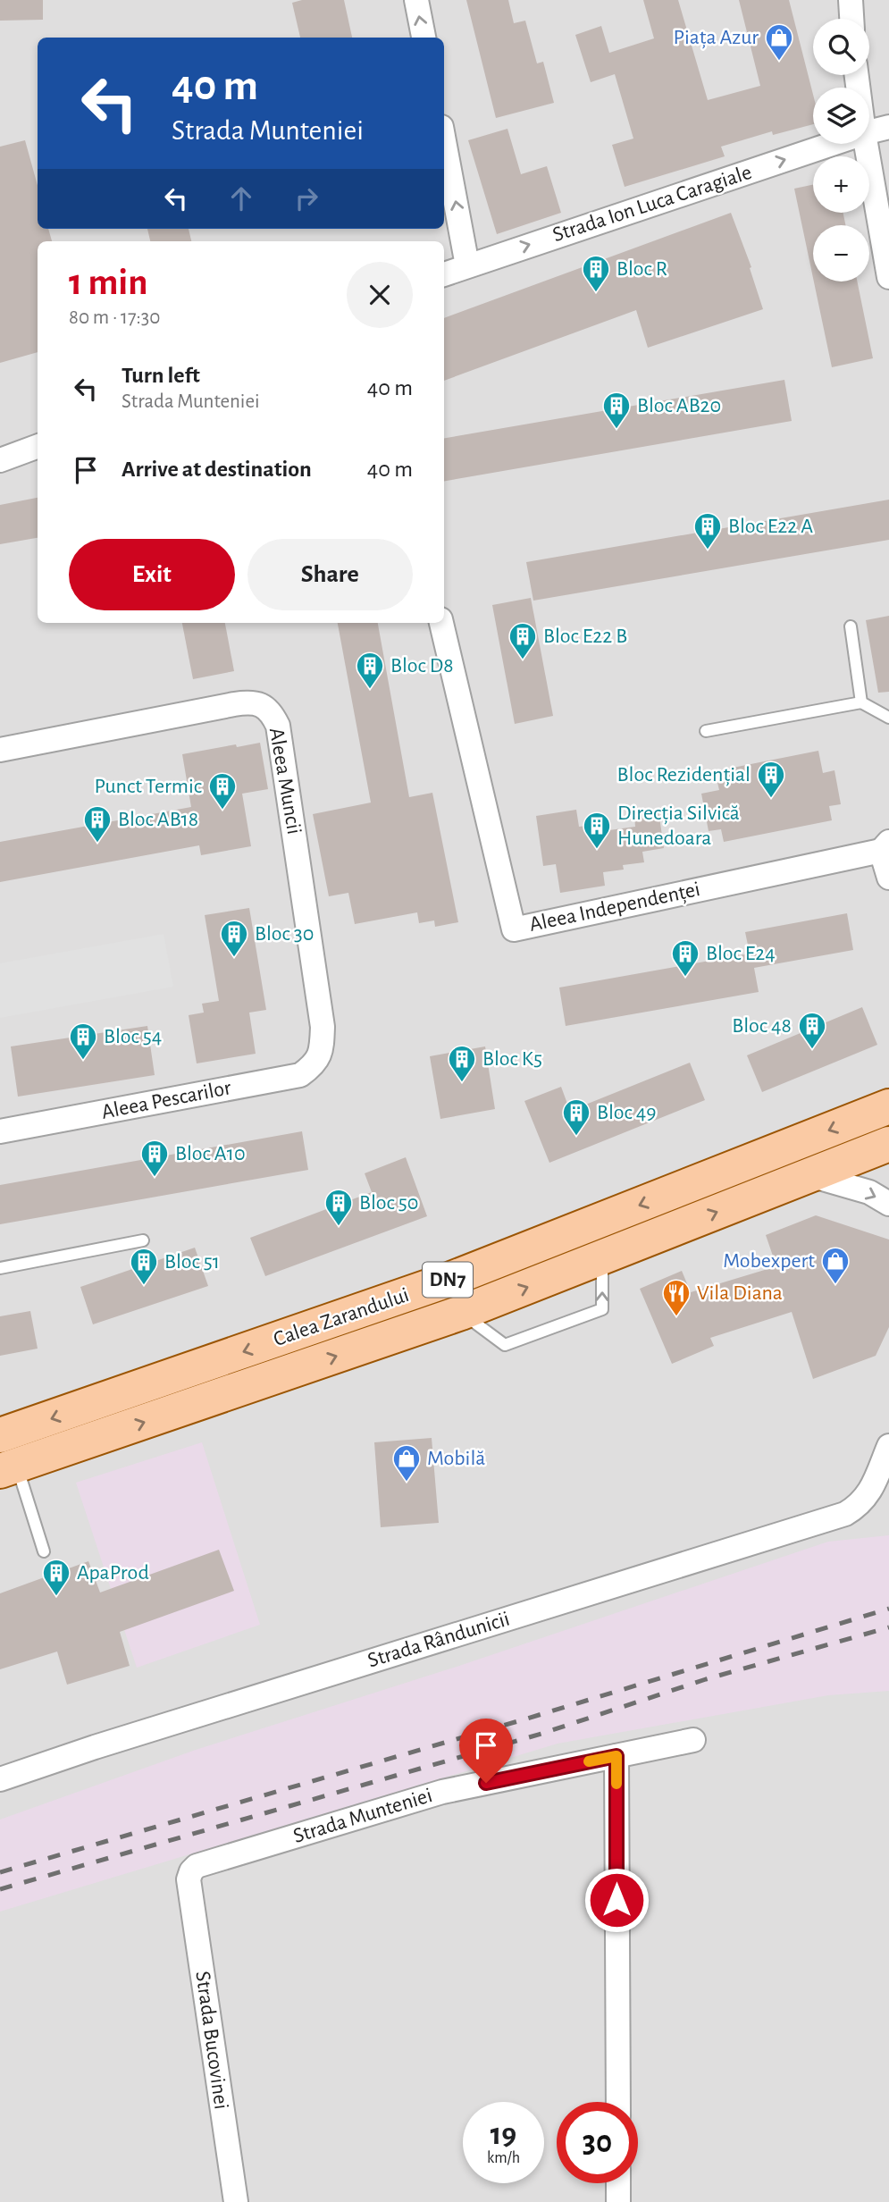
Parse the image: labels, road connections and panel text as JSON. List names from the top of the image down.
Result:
{
  "streets": {
    "main road": ["DN7", "Calea Zarandului"],
    "street": [
      "Strada Ion Luca Caragiale",
      "Aleea Muncii",
      "Aleea Independenței",
      "Aleea Pescarilor",
      "Strada Rândunicii",
      "Strada Munteniei",
      "Strada Bucovinei"
    ]
  },
  "crossings": [
    ["Aleea Muncii", "Aleea Pescarilor"],
    ["Strada Munteniei", "Strada Bucovinei"]
  ],
  "one_way": ["Strada Ion Luca Caragiale"],
  "places": {
    "shop": ["Piața Azur", "Mobexpert", "Mobilă"],
    "building": [
      "Bloc R",
      "Bloc AB20",
      "Bloc E22 A",
      "Bloc E22 B",
      "Bloc D8",
      "Bloc Rezidențial",
      "Punct Termic",
      "Bloc AB18",
      "Direcția Silvică Hunedoara",
      "Bloc 30",
      "Bloc E24",
      "Bloc 48",
      "Bloc 54",
      "Bloc K5",
      "Bloc 49",
      "Bloc A10",
      "Bloc 50",
      "Bloc 51",
      "ApaProd"
    ],
    "restaurant": ["Vila Diana"]
  },
  "page": {
    "map_buttons": ["+", "−"],
    "turn": ["40 m", "Strada Munteniei"],
    "heading": ["1 min", "80 m · 17:30"],
    "list": [
      {
        "name": "Turn left",
        "note": "Strada Munteniei",
        "value": "40 m"
      },
      {
        "name": "Arrive at destination",
        "value": "40 m"
      }
    ],
    "buttons": ["Exit", "Share"],
    "speed": "19 km/h",
    "limit": "30"
  }
}
